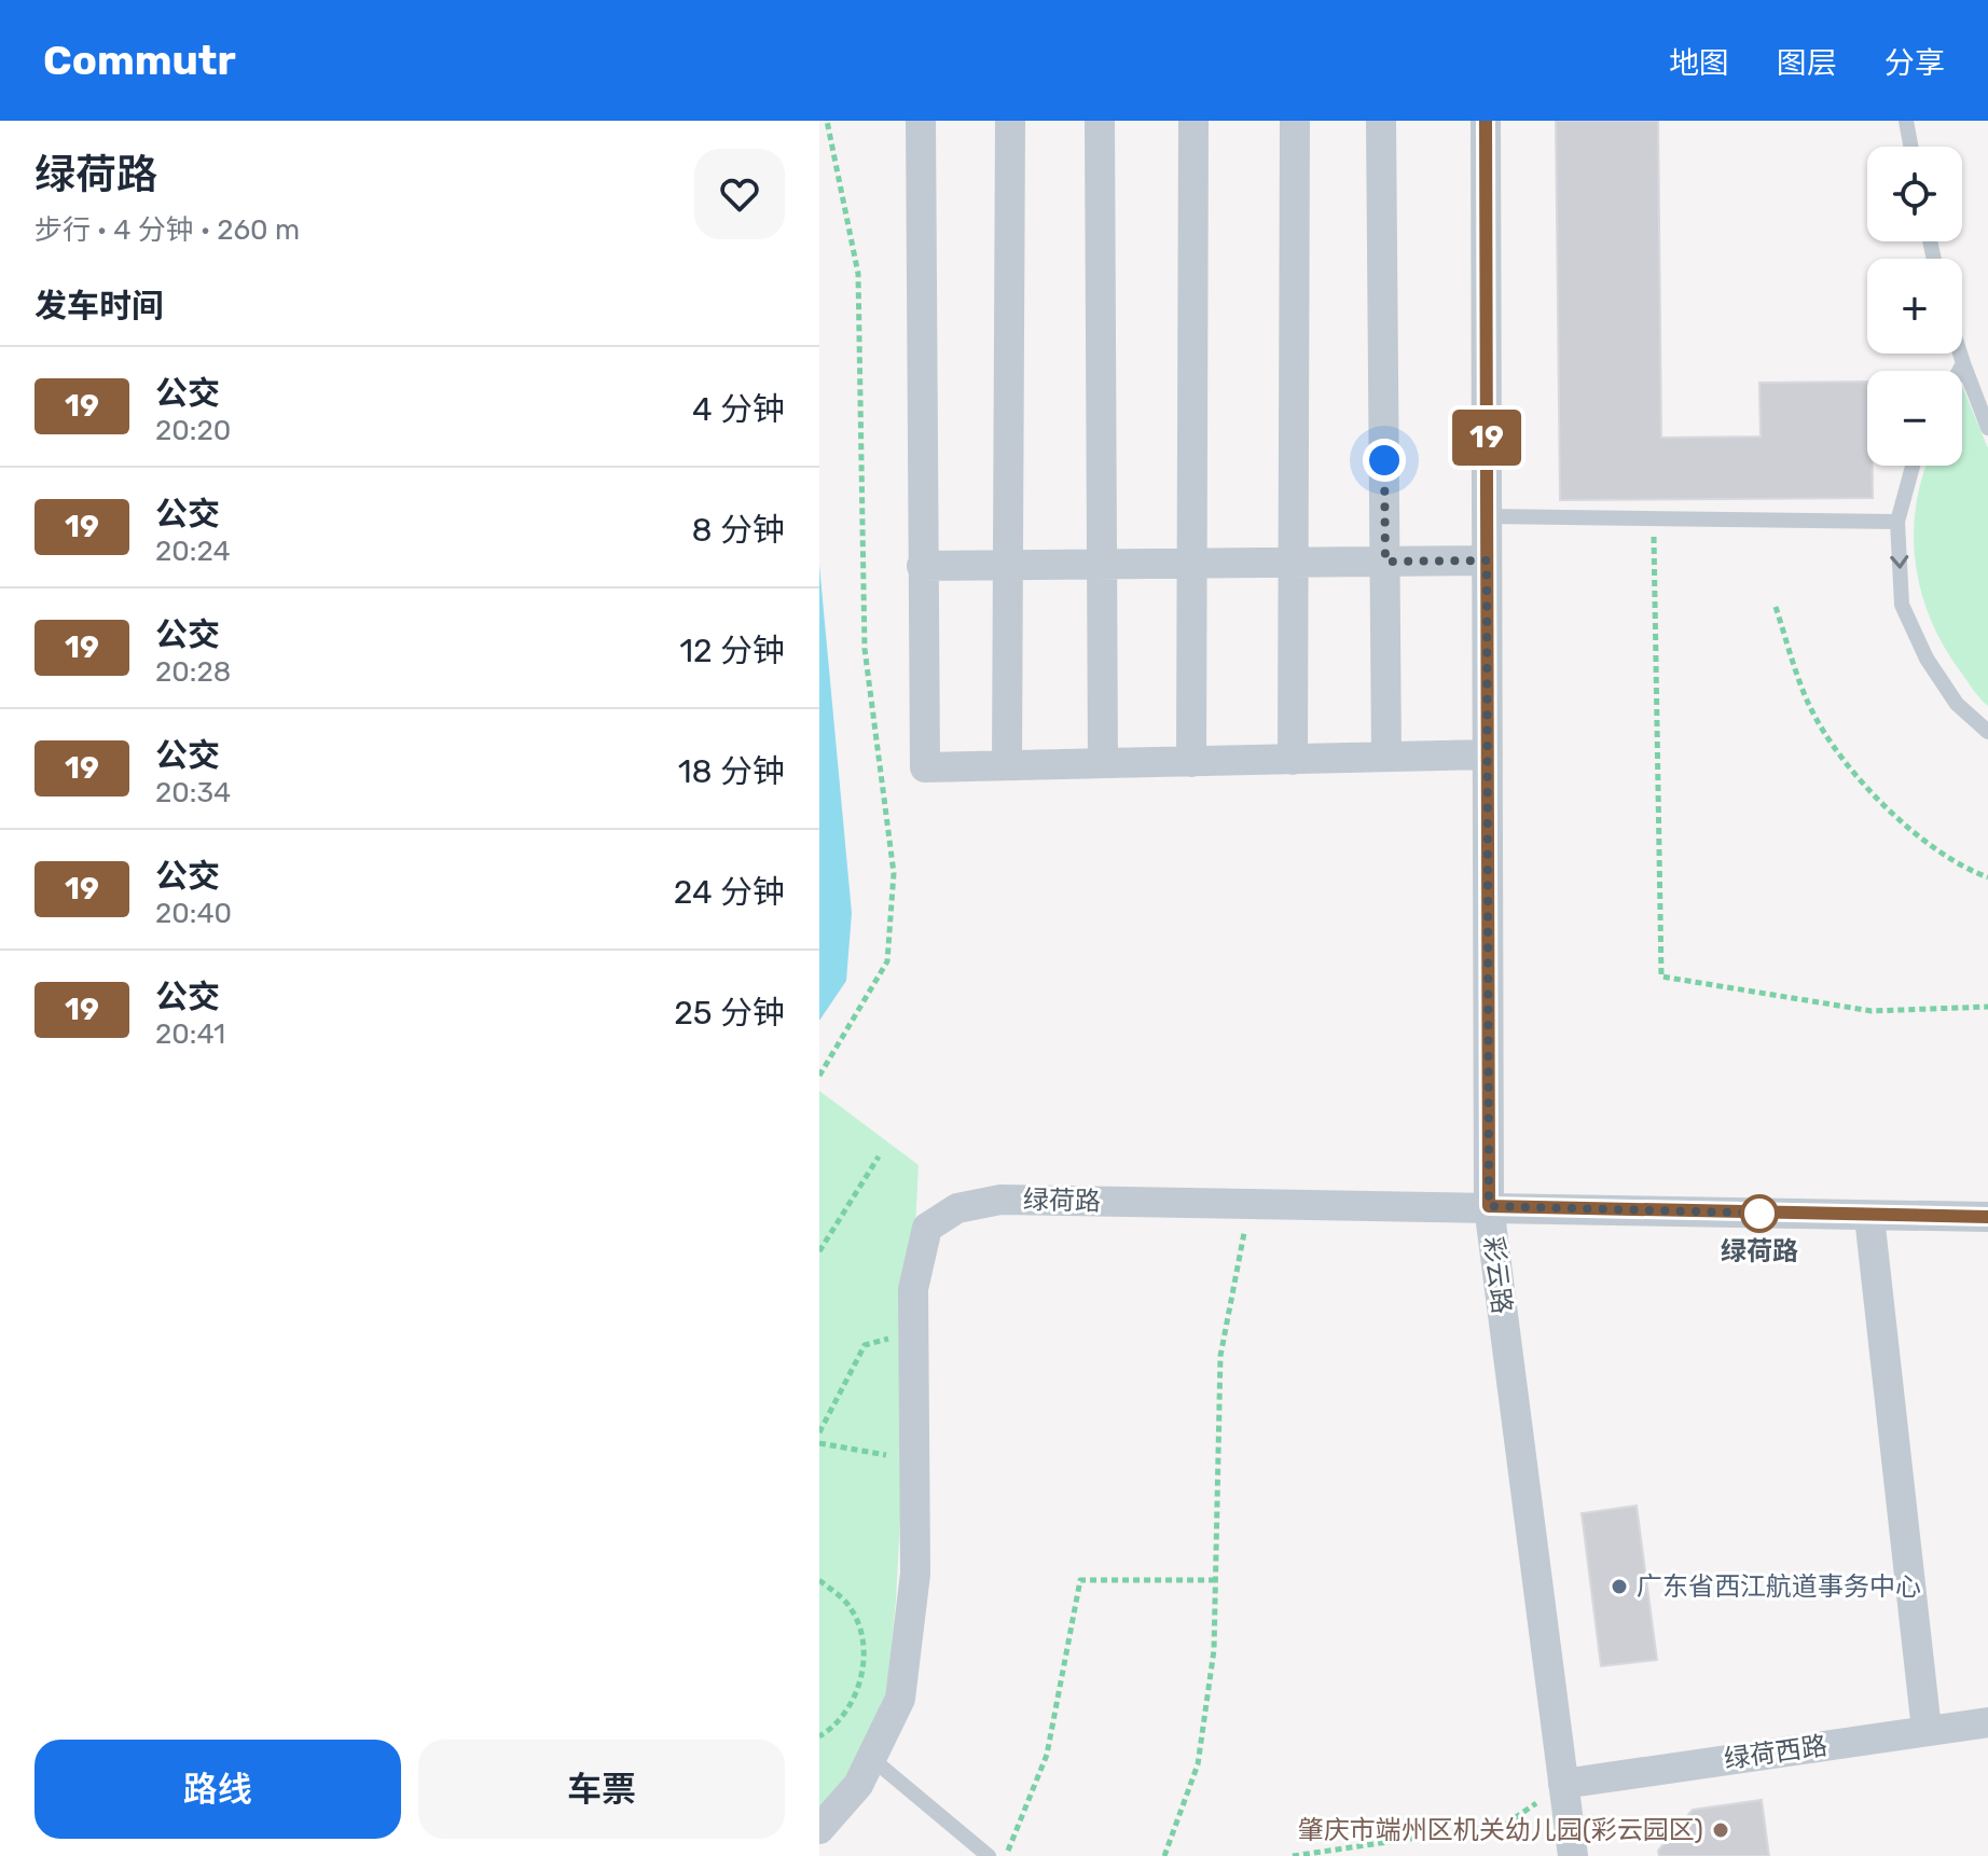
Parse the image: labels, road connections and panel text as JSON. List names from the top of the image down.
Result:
{
  "streets": {
    "street": ["绿荷路", "彩云路", "绿荷西路"]
  },
  "crossings": [
    ["绿荷路", "彩云路"],
    ["彩云路", "绿荷西路"]
  ],
  "places": ["绿荷路", "广东省西江航道事务中心", "肇庆市端州区机关幼儿园(彩云园区)"],
  "lines": ["bus line 19"],
  "page": {
    "header": "Commutr",
    "nav": ["地图", "图层", "分享"],
    "heading": [
      ["绿荷路", "步行 · 4 分钟 · 260 m"],
      "发车时间"
    ],
    "on_map": "19",
    "map_buttons": ["+", "−"],
    "list": [
      {
        "mark": "19",
        "name": "公交",
        "note": "20:20",
        "value": "4 分钟"
      },
      {
        "mark": "19",
        "name": "公交",
        "note": "20:24",
        "value": "8 分钟"
      },
      {
        "mark": "19",
        "name": "公交",
        "note": "20:28",
        "value": "12 分钟"
      },
      {
        "mark": "19",
        "name": "公交",
        "note": "20:34",
        "value": "18 分钟"
      },
      {
        "mark": "19",
        "name": "公交",
        "note": "20:40",
        "value": "24 分钟"
      },
      {
        "mark": "19",
        "name": "公交",
        "note": "20:41",
        "value": "25 分钟"
      }
    ],
    "buttons": ["路线", "车票"]
  }
}
